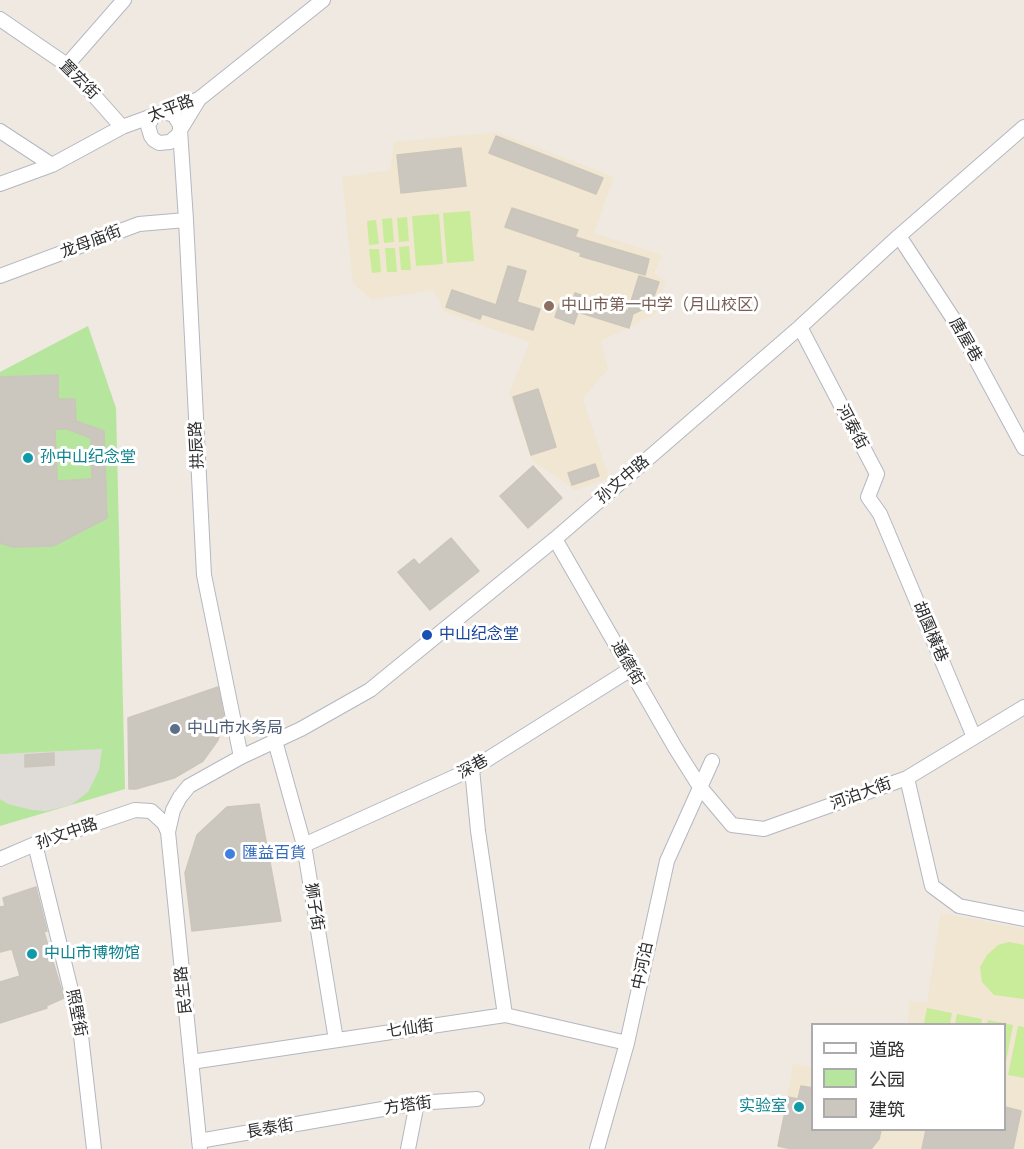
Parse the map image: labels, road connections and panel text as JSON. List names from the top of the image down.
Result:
{
  "streets": {
    "street": [
      "置宏街",
      "太平路",
      "龙母庙街",
      "唐屋巷",
      "河泰街",
      "拱辰路",
      "孙文中路",
      "胡園橫巷",
      "通德街",
      "深巷",
      "河泊大街",
      "狮子街",
      "中河泊",
      "民生路",
      "照壁街",
      "七仙街",
      "方塔街",
      "長泰街"
    ]
  },
  "crossings": [
    ["置宏街", "太平路"],
    ["太平路", "拱辰路"],
    ["龙母庙街", "拱辰路"],
    ["唐屋巷", "孙文中路"],
    ["河泰街", "孙文中路"],
    ["河泰街", "胡園橫巷"],
    ["拱辰路", "孙文中路"],
    ["孙文中路", "通德街"],
    ["孙文中路", "狮子街"],
    ["孙文中路", "民生路"],
    ["孙文中路", "照壁街"],
    ["胡園橫巷", "河泊大街"],
    ["通德街", "深巷"],
    ["通德街", "河泊大街"],
    ["通德街", "中河泊"],
    ["深巷", "狮子街"],
    ["河泊大街", "中河泊"],
    ["狮子街", "七仙街"],
    ["中河泊", "七仙街"],
    ["民生路", "七仙街"],
    ["民生路", "長泰街"],
    ["方塔街", "長泰街"]
  ],
  "places": [
    "中山市第一中学（月山校区）",
    "孙中山纪念堂",
    "中山纪念堂",
    "中山市水务局",
    "匯益百貨",
    "中山市博物馆",
    "实验室"
  ],
  "legend": ["道路", "公园", "建筑"]
}
